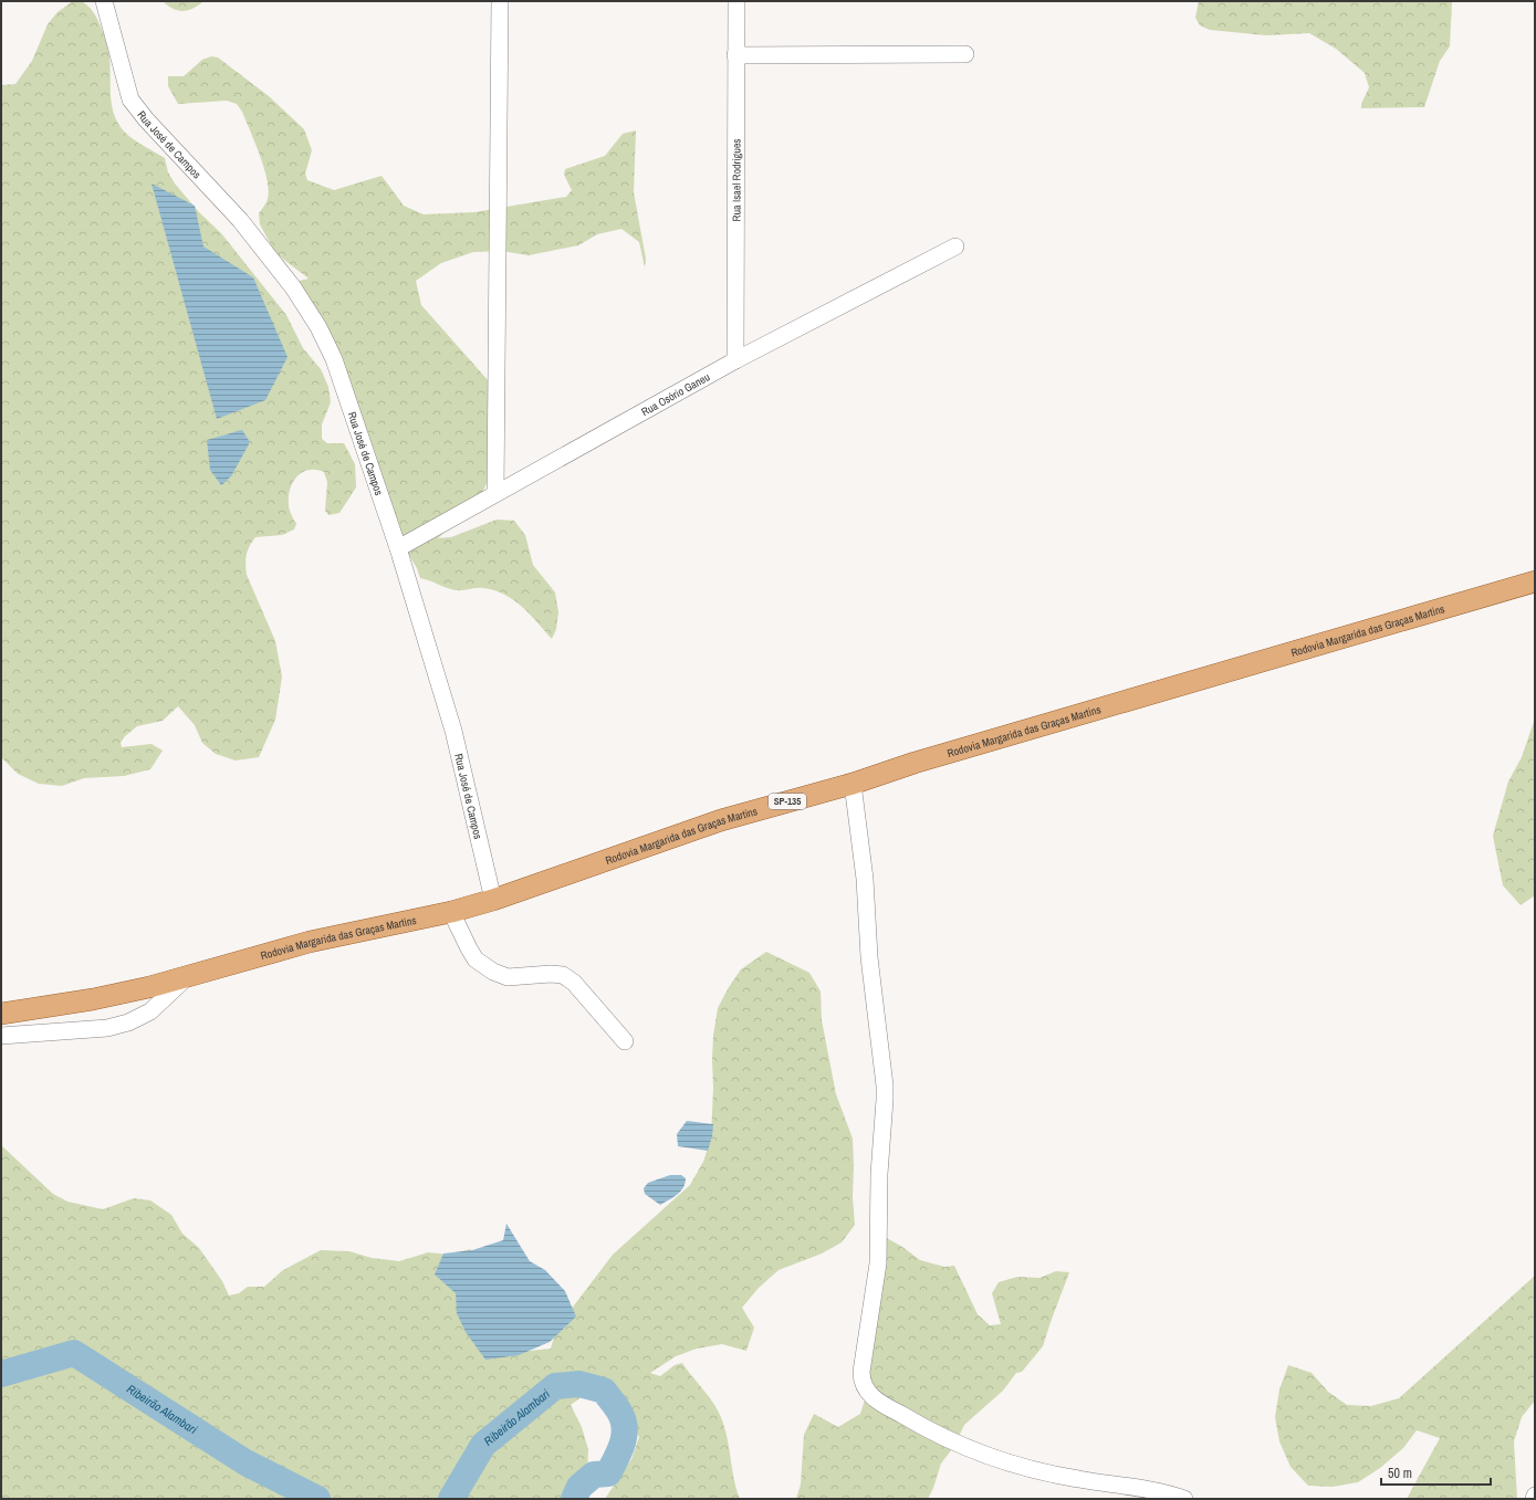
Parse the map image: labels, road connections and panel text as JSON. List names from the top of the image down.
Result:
{
  "streets": {
    "main road": ["Rodovia Margarida das Graças Martins", "SP-135"],
    "street": ["Rua José de Campos", "Rua Isael Rodrigues", "Rua Osório Ganeu"]
  },
  "crossings": [
    ["Rua José de Campos", "Rua Osório Ganeu"],
    ["Rua José de Campos", "Rodovia Margarida das Graças Martins"],
    ["Rua Isael Rodrigues", "Rua Osório Ganeu"]
  ],
  "water": ["Ribeirão Alambari"],
  "scale_bar": "50 m"
}
